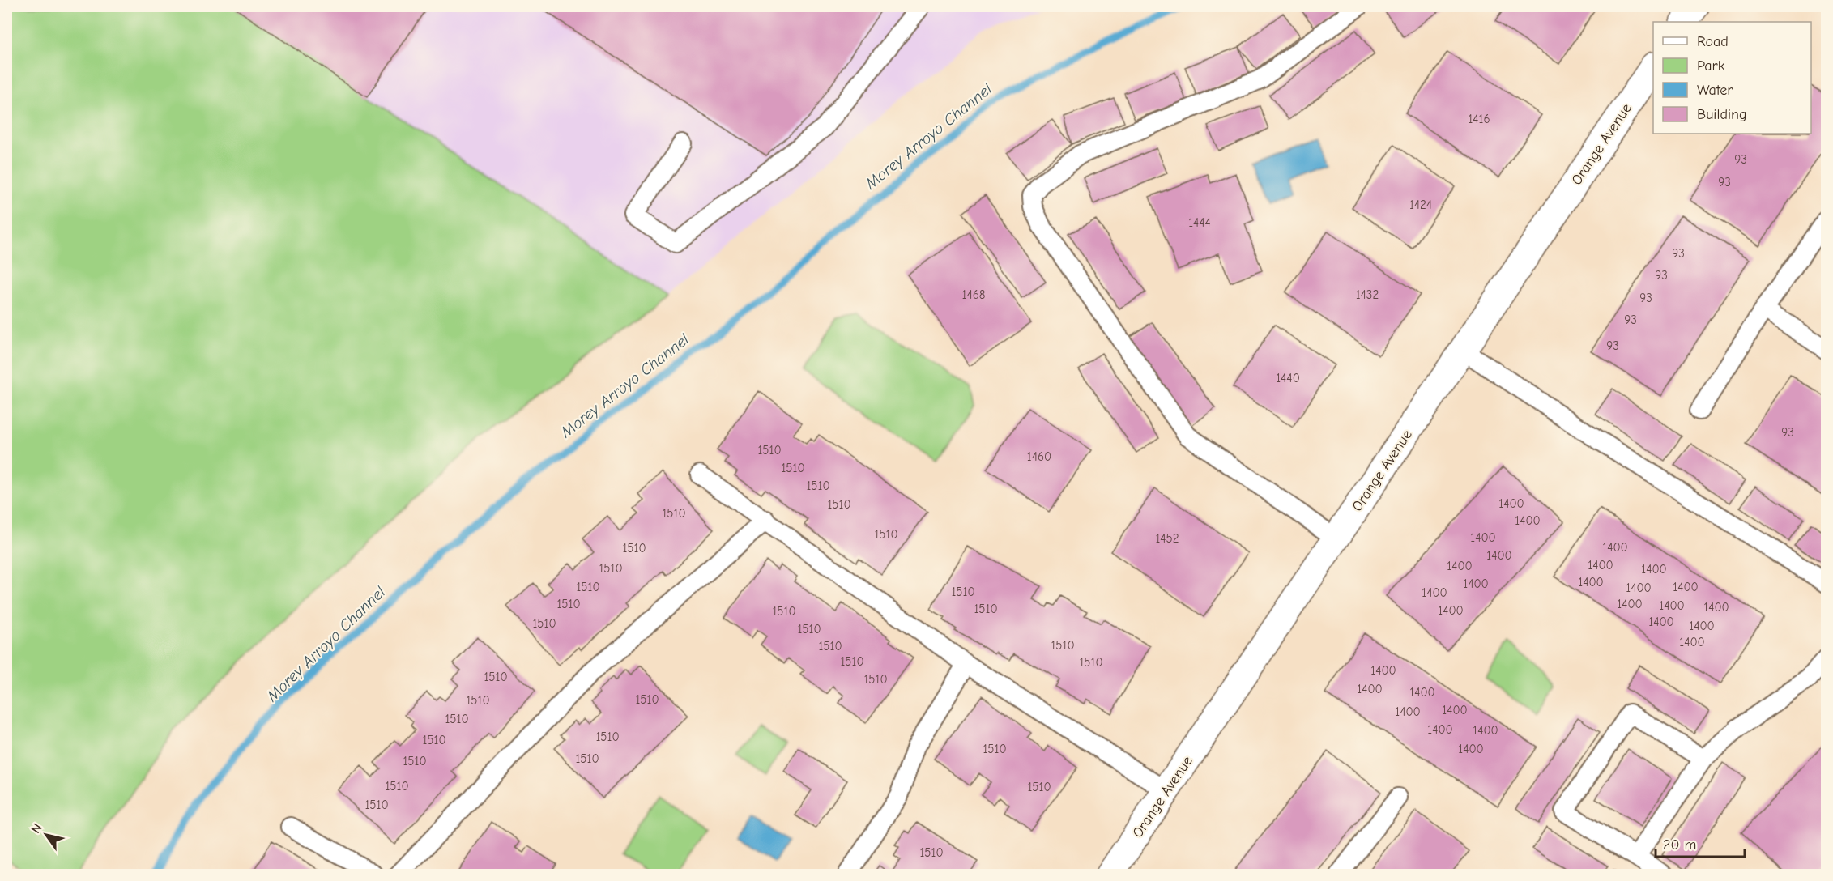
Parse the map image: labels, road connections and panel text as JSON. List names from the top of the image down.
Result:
{
  "streets": {
    "street": ["Orange Avenue"]
  },
  "water": ["Morey Arroyo Channel"],
  "house_numbers": [
    "1416",
    "93",
    "93",
    "1424",
    "1444",
    "93",
    "93",
    "1468",
    "1432",
    "93",
    "93",
    "93",
    "1440",
    "93",
    "1510",
    "1460",
    "1510",
    "1510",
    "1400",
    "1510",
    "1510",
    "1400",
    "1510",
    "1400",
    "1452",
    "1400",
    "1510",
    "1400",
    "1400",
    "1400",
    "1510",
    "1400",
    "1400",
    "1400",
    "1510",
    "1400",
    "1400",
    "1510",
    "1400",
    "1510",
    "1400",
    "1400",
    "1400",
    "1510",
    "1400",
    "1510",
    "1400",
    "1510",
    "1400",
    "1510",
    "1400",
    "1510",
    "1510",
    "1510",
    "1510",
    "1400",
    "1510",
    "1510",
    "1400",
    "1400",
    "1510",
    "1510",
    "1400",
    "1400",
    "1510",
    "1400",
    "1400",
    "1510",
    "1510",
    "1510",
    "1400",
    "1510",
    "1510",
    "1510",
    "1510",
    "1510",
    "1510"
  ],
  "legend": [
    "Road",
    "Park",
    "Water",
    "Building"
  ],
  "scale_bar": "20 m",
  "north": "top left"
}
